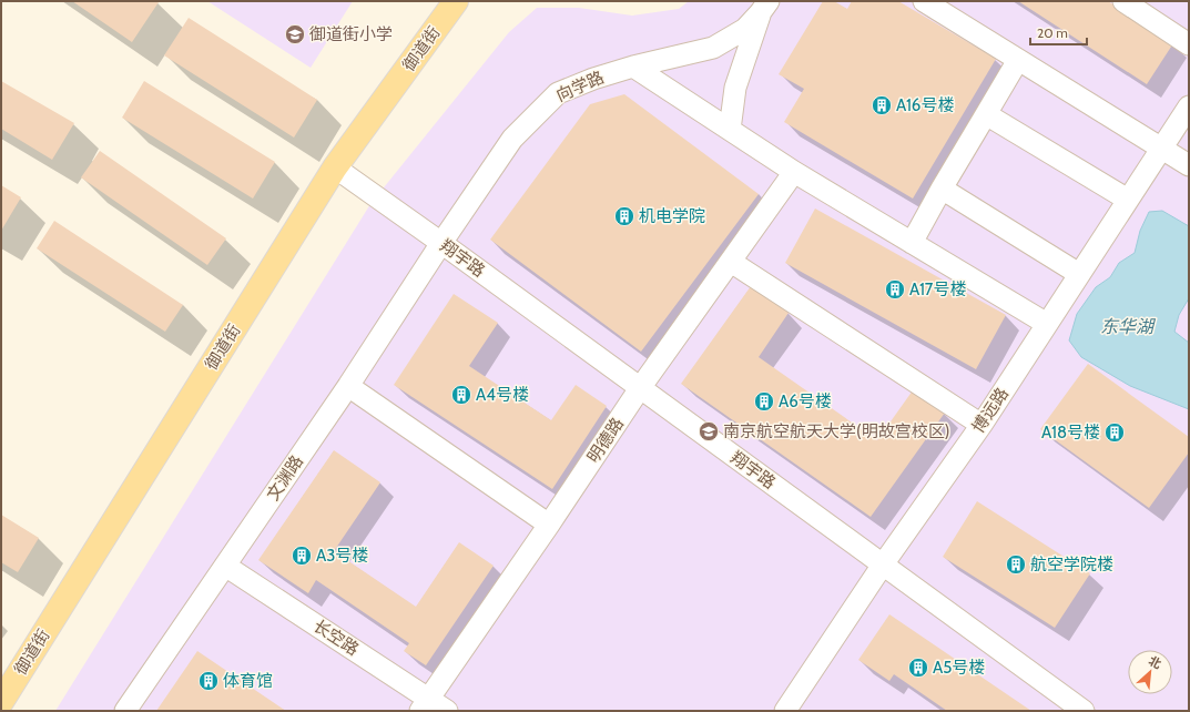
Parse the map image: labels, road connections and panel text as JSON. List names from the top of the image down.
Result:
{
  "streets": {
    "main road": ["御道街"],
    "lane": [
      "向学路",
      "翔宇路",
      "博远路",
      "明德路",
      "文渊路",
      "长空路"
    ]
  },
  "crossings": [
    ["御道街", "翔宇路"],
    ["向学路", "翔宇路"],
    ["向学路", "文渊路"],
    ["翔宇路", "博远路"],
    ["翔宇路", "明德路"],
    ["翔宇路", "文渊路"],
    ["明德路", "长空路"],
    ["文渊路", "长空路"]
  ],
  "water": ["东华湖"],
  "places": {
    "school or university": ["御道街小学", "南京航空航天大学(明故宫校区)"],
    "building": [
      "A16号楼",
      "机电学院",
      "A17号楼",
      "A4号楼",
      "A6号楼",
      "A18号楼",
      "A3号楼",
      "航空学院楼",
      "A5号楼",
      "体育馆"
    ]
  },
  "scale_bar": "20 m",
  "north": "top right"
}
